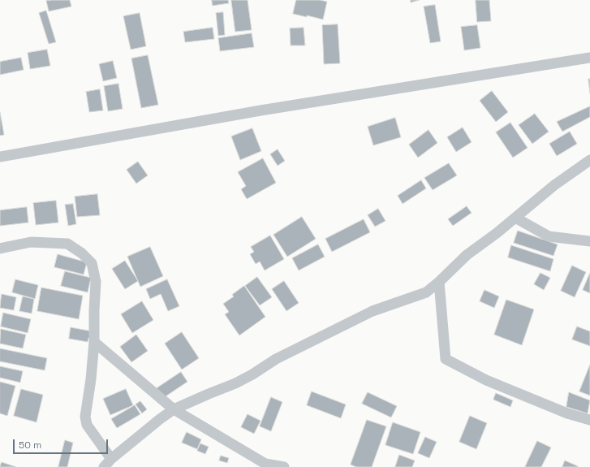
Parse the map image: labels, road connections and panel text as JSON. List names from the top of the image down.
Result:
{
  "scale_bar": "50 m"
}
